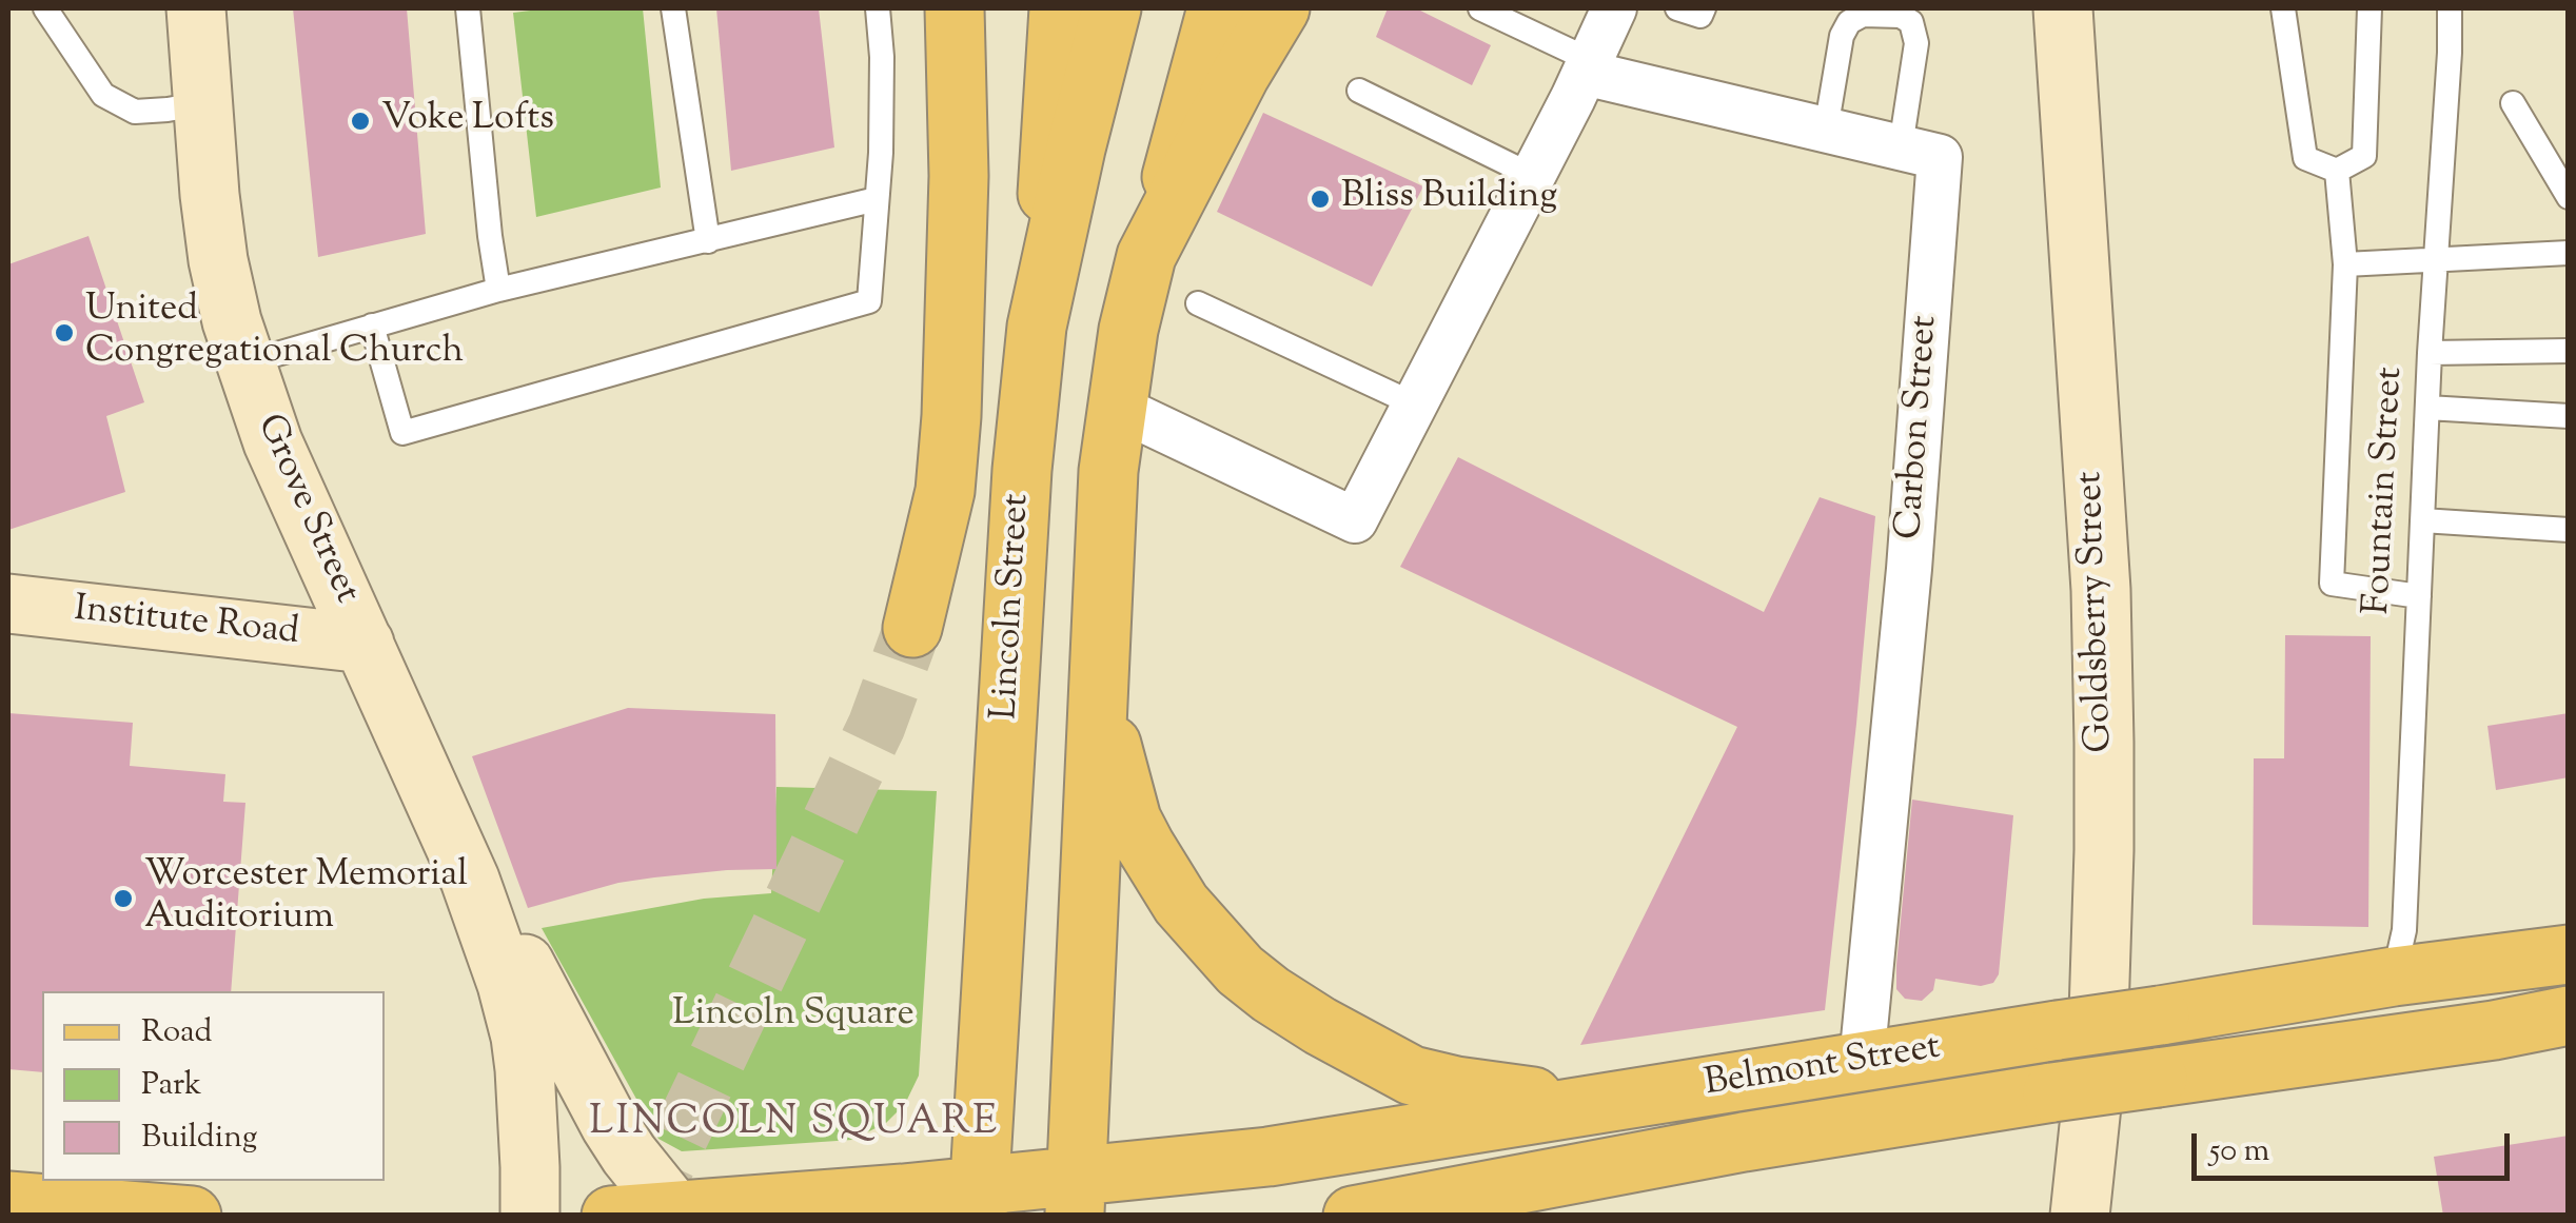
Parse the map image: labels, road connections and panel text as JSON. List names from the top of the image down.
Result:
{
  "streets": {
    "main road": [
      "Grove Street",
      "Lincoln Street",
      "Goldsberry Street",
      "Institute Road",
      "Belmont Street"
    ],
    "street": ["Carbon Street"],
    "lane": ["Fountain Street"]
  },
  "crossings": [
    ["Carbon Street", "Belmont Street"],
    ["Fountain Street", "Belmont Street"],
    ["Grove Street", "Institute Road"]
  ],
  "districts": ["LINCOLN SQUARE"],
  "parks": ["Lincoln Square"],
  "places": [
    "Voke Lofts",
    "Bliss Building",
    "United Congregational Church",
    "Worcester Memorial Auditorium"
  ],
  "legend": ["Road", "Park", "Building"],
  "scale_bar": "50 m"
}
